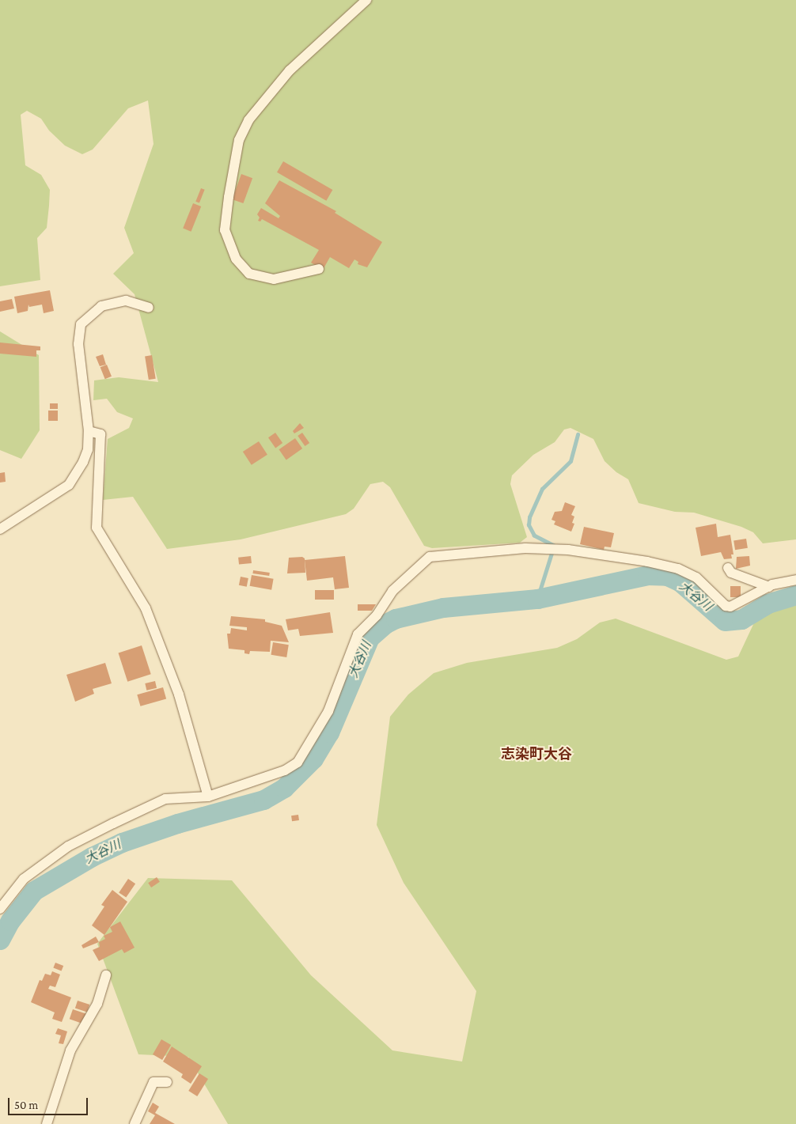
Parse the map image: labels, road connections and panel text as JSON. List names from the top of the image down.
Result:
{
  "districts": ["志染町大谷"],
  "water": ["大谷川"],
  "scale_bar": "50 m"
}
